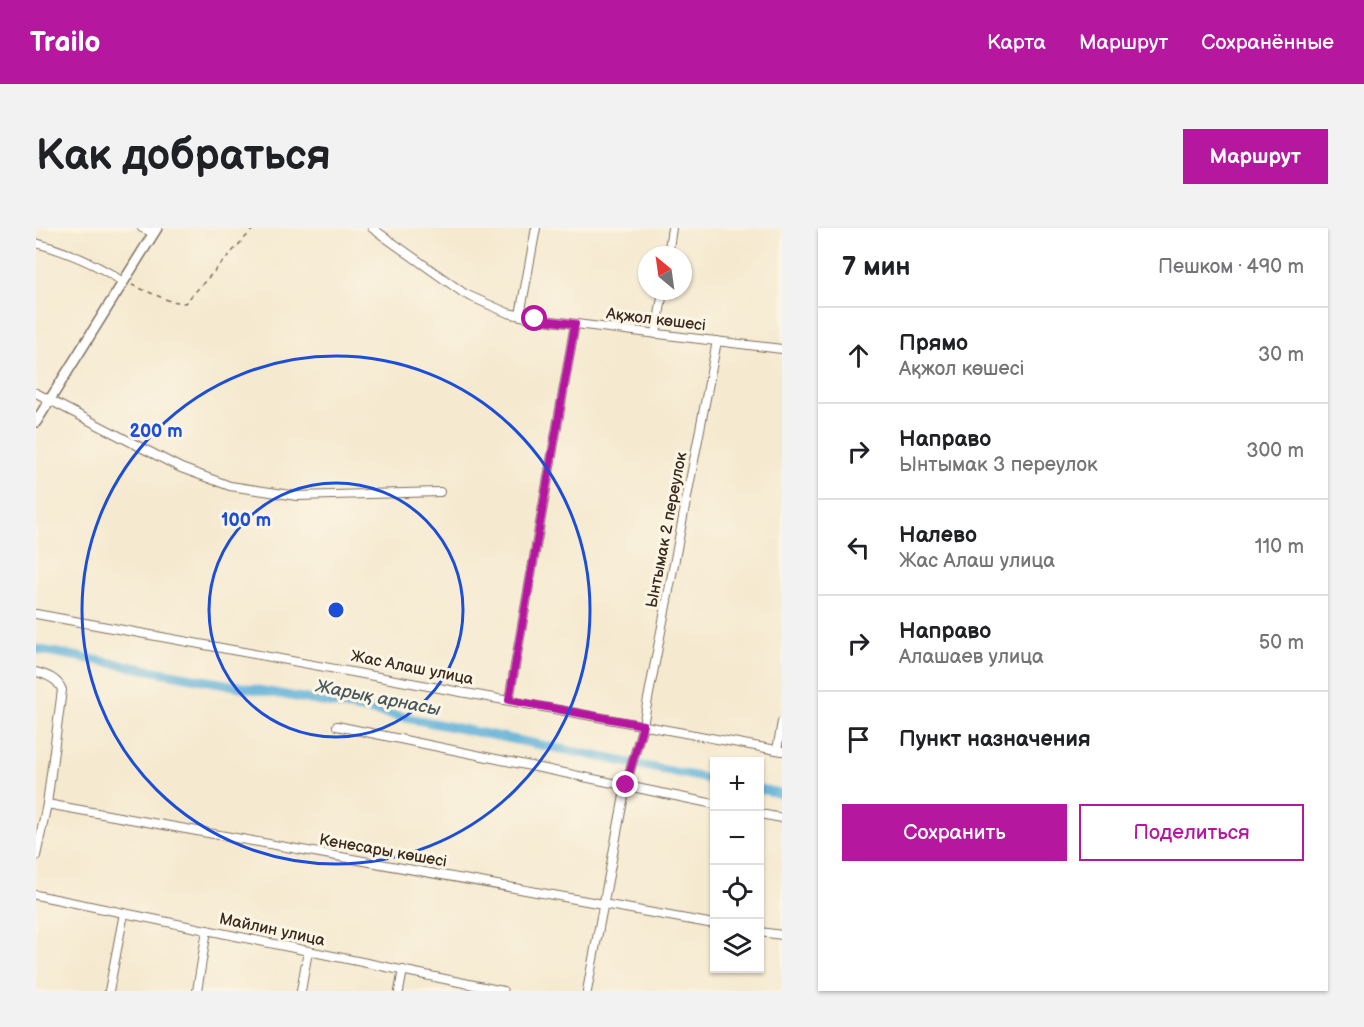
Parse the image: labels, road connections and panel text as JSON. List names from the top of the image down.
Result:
{
  "streets": {
    "street": [
      "Ақжол көшесі",
      "Ынтымак 2 переулок",
      "Жас Алаш улица",
      "Кенесары көшесі",
      "Майлин улица"
    ]
  },
  "crossings": [
    ["Ақжол көшесі", "Ынтымак 2 переулок"],
    ["Ынтымак 2 переулок", "Жас Алаш улица"],
    ["Ынтымак 2 переулок", "Кенесары көшесі"]
  ],
  "water": ["Жарық арнасы"],
  "north": "top left",
  "page": {
    "header": "Trailo",
    "nav": ["Карта", "Маршрут", "Сохранённые"],
    "buttons": [
      "Маршрут",
      ["Сохранить", "Поделиться"]
    ],
    "title": "Как добраться",
    "heading": ["7 мин", "Пешком · 490 m"],
    "list": [
      ["Прямо", "Ақжол көшесі", "30 m"],
      ["Направо", "Ынтымак 3 переулок", "300 m"],
      ["Налево", "Жас Алаш улица", "110 m"],
      ["Направо", "Алашаев улица", "50 m"],
      "Пункт назначения"
    ],
    "map_buttons": ["+", "−"]
  },
  "rings": ["200 m", "100 m"]
}
